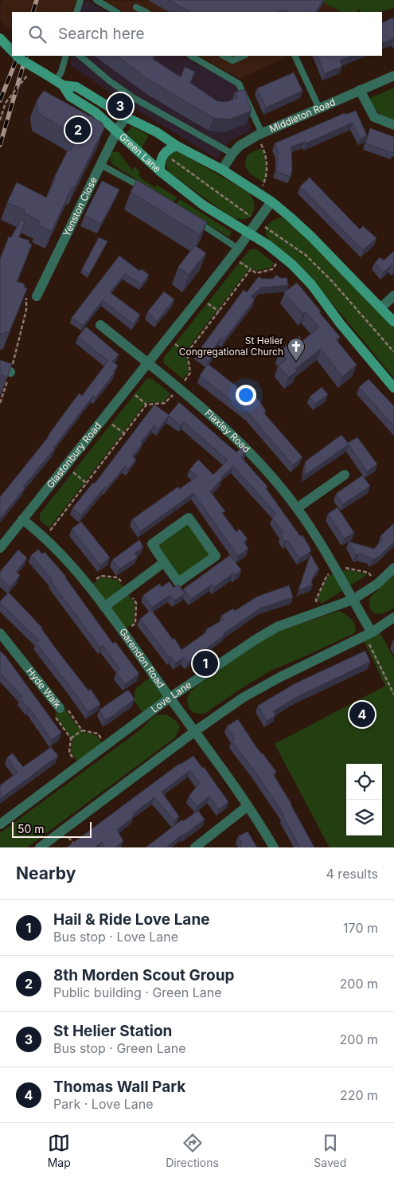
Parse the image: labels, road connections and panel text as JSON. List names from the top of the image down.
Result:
{
  "streets": {
    "main road": ["Green Lane"],
    "street": [
      "Middleton Road",
      "Yenston Close",
      "Flaxley Road",
      "Glastonbury Road",
      "Garendon Road",
      "Hyde Walk",
      "Love Lane"
    ]
  },
  "crossings": [
    ["Middleton Road", "Green Lane"],
    ["Green Lane", "Yenston Close"],
    ["Green Lane", "Glastonbury Road"],
    ["Flaxley Road", "Glastonbury Road"],
    ["Flaxley Road", "Love Lane"],
    ["Glastonbury Road", "Garendon Road"],
    ["Garendon Road", "Love Lane"]
  ],
  "places": {
    "church": ["St Helier Congregational Church"]
  },
  "scale_bar": "50 m",
  "page": {
    "search": "Search here",
    "pins": [
      "3",
      "2",
      "1",
      "4"
    ],
    "scale": "50 m",
    "heading": ["Nearby", "4 results"],
    "list": [
      {
        "mark": "1",
        "name": "Hail & Ride Love Lane",
        "note": "Bus stop · Love Lane",
        "value": "170 m"
      },
      {
        "mark": "2",
        "name": "8th Morden Scout Group",
        "note": "Public building · Green Lane",
        "value": "200 m"
      },
      {
        "mark": "3",
        "name": "St Helier Station",
        "note": "Bus stop · Green Lane",
        "value": "200 m"
      },
      {
        "mark": "4",
        "name": "Thomas Wall Park",
        "note": "Park · Love Lane",
        "value": "220 m"
      }
    ],
    "nav": ["Map", "Directions", "Saved"]
  }
}
